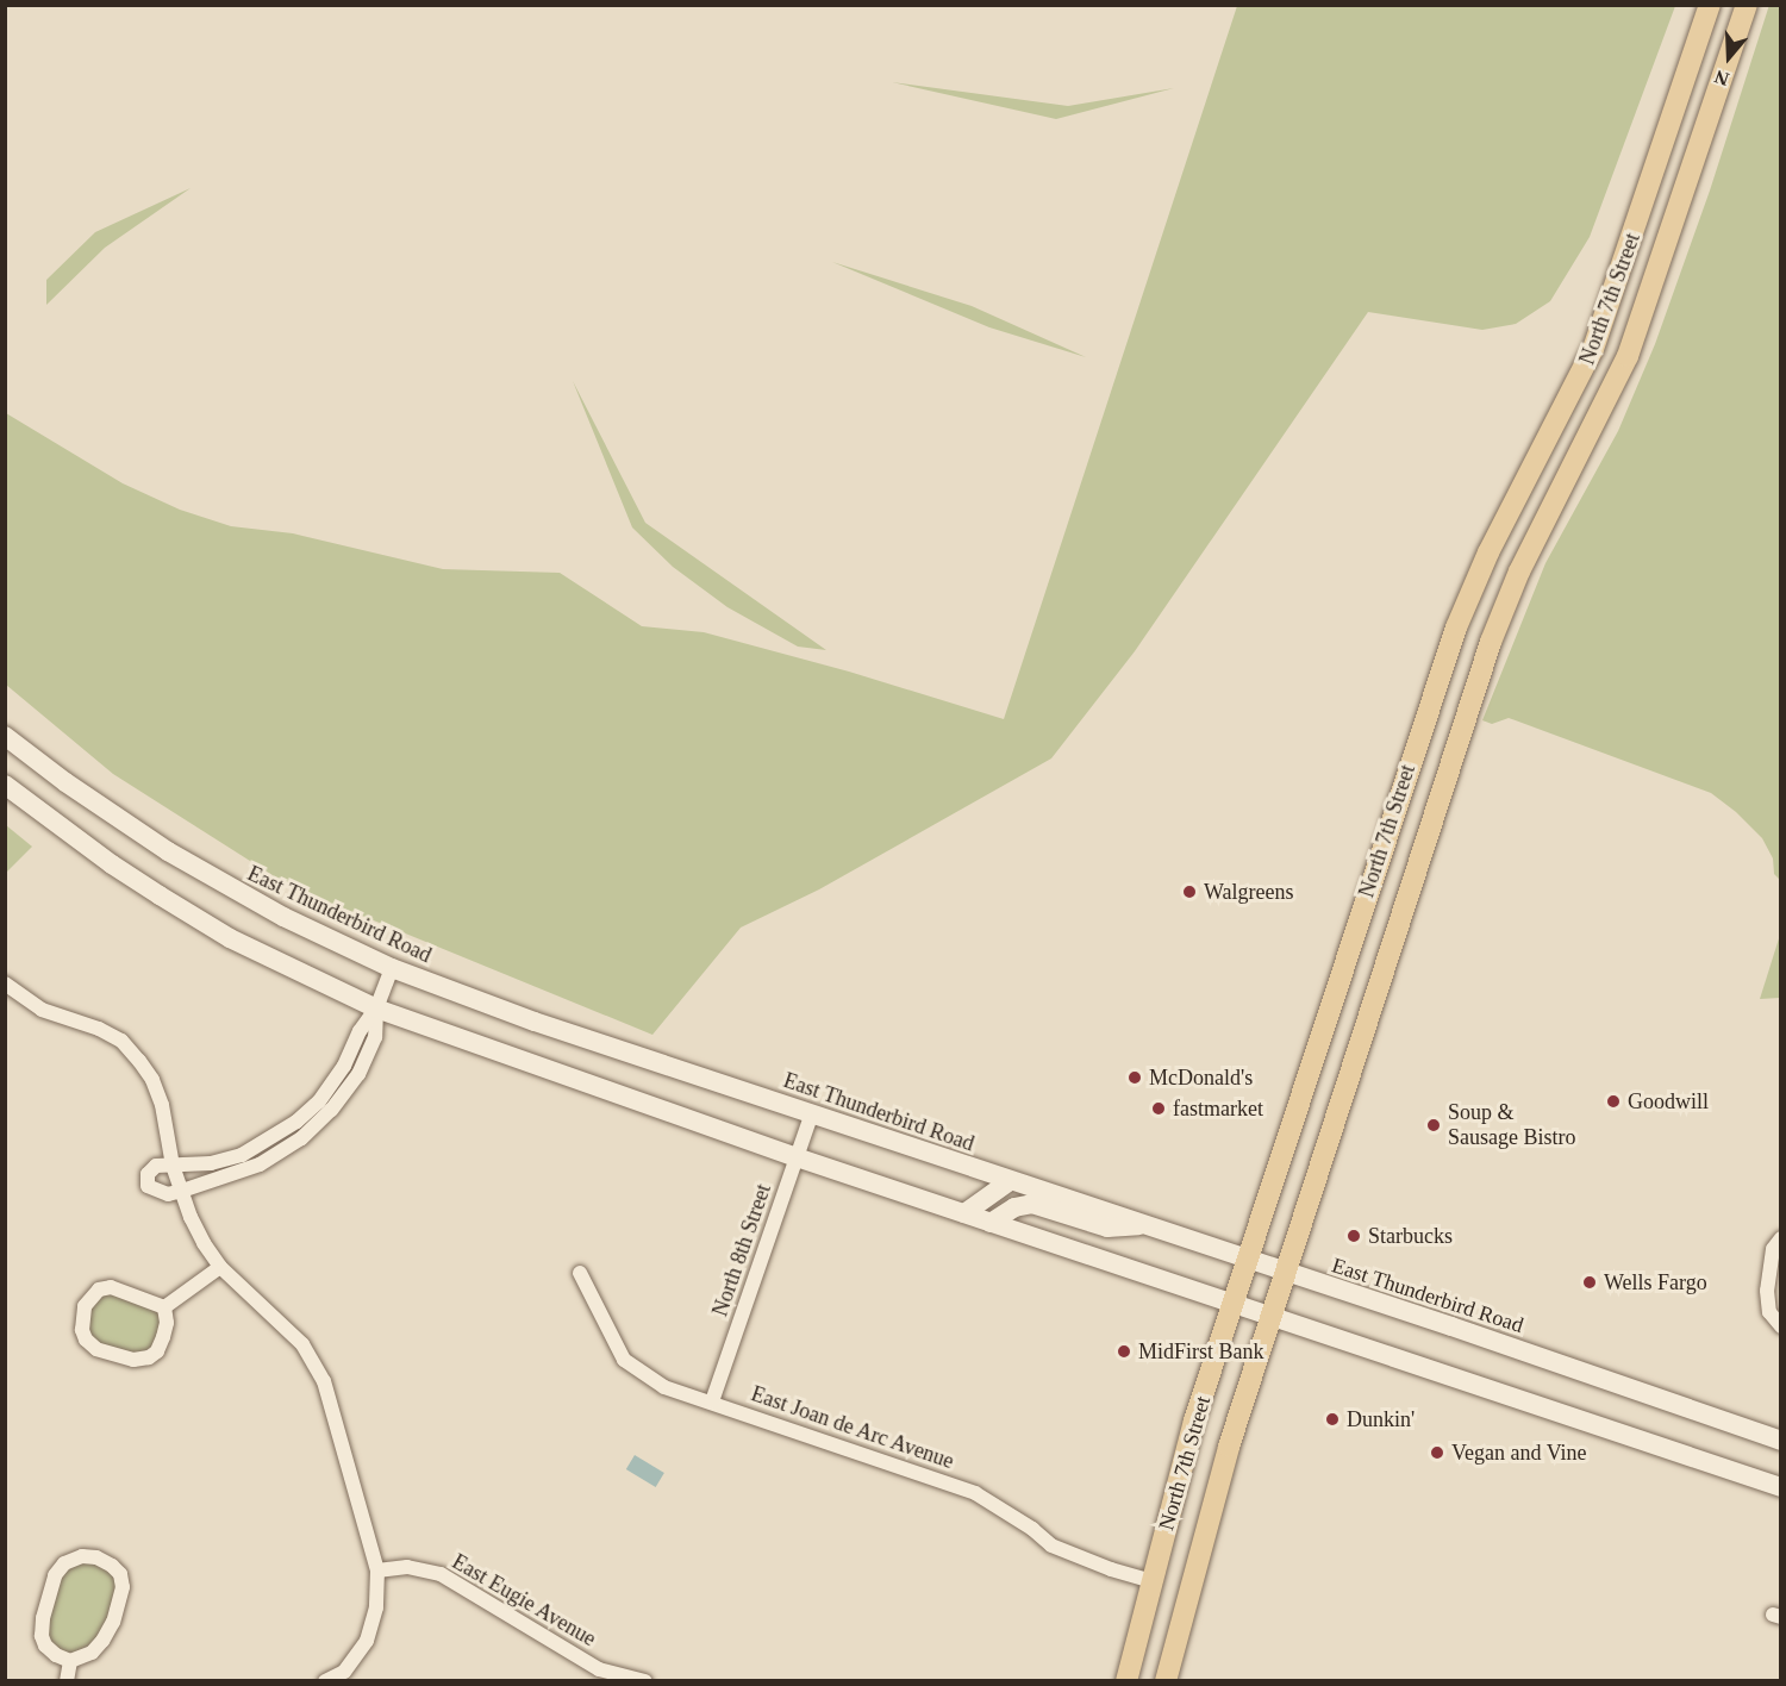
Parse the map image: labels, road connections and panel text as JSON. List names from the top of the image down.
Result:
{
  "streets": {
    "main road": ["North 7th Street", "East Thunderbird Road"],
    "street": ["North 8th Street", "East Joan de Arc Avenue", "East Eugie Avenue"]
  },
  "crossings": [
    ["North 7th Street", "East Thunderbird Road"],
    ["North 7th Street", "East Joan de Arc Avenue"],
    ["East Thunderbird Road", "North 8th Street"],
    ["North 8th Street", "East Joan de Arc Avenue"]
  ],
  "places": [
    "Walgreens",
    "McDonald's",
    "Goodwill",
    "fastmarket",
    "Soup & Sausage Bistro",
    "Starbucks",
    "Wells Fargo",
    "MidFirst Bank",
    "Dunkin'",
    "Vegan and Vine"
  ],
  "north": "bottom"
}
